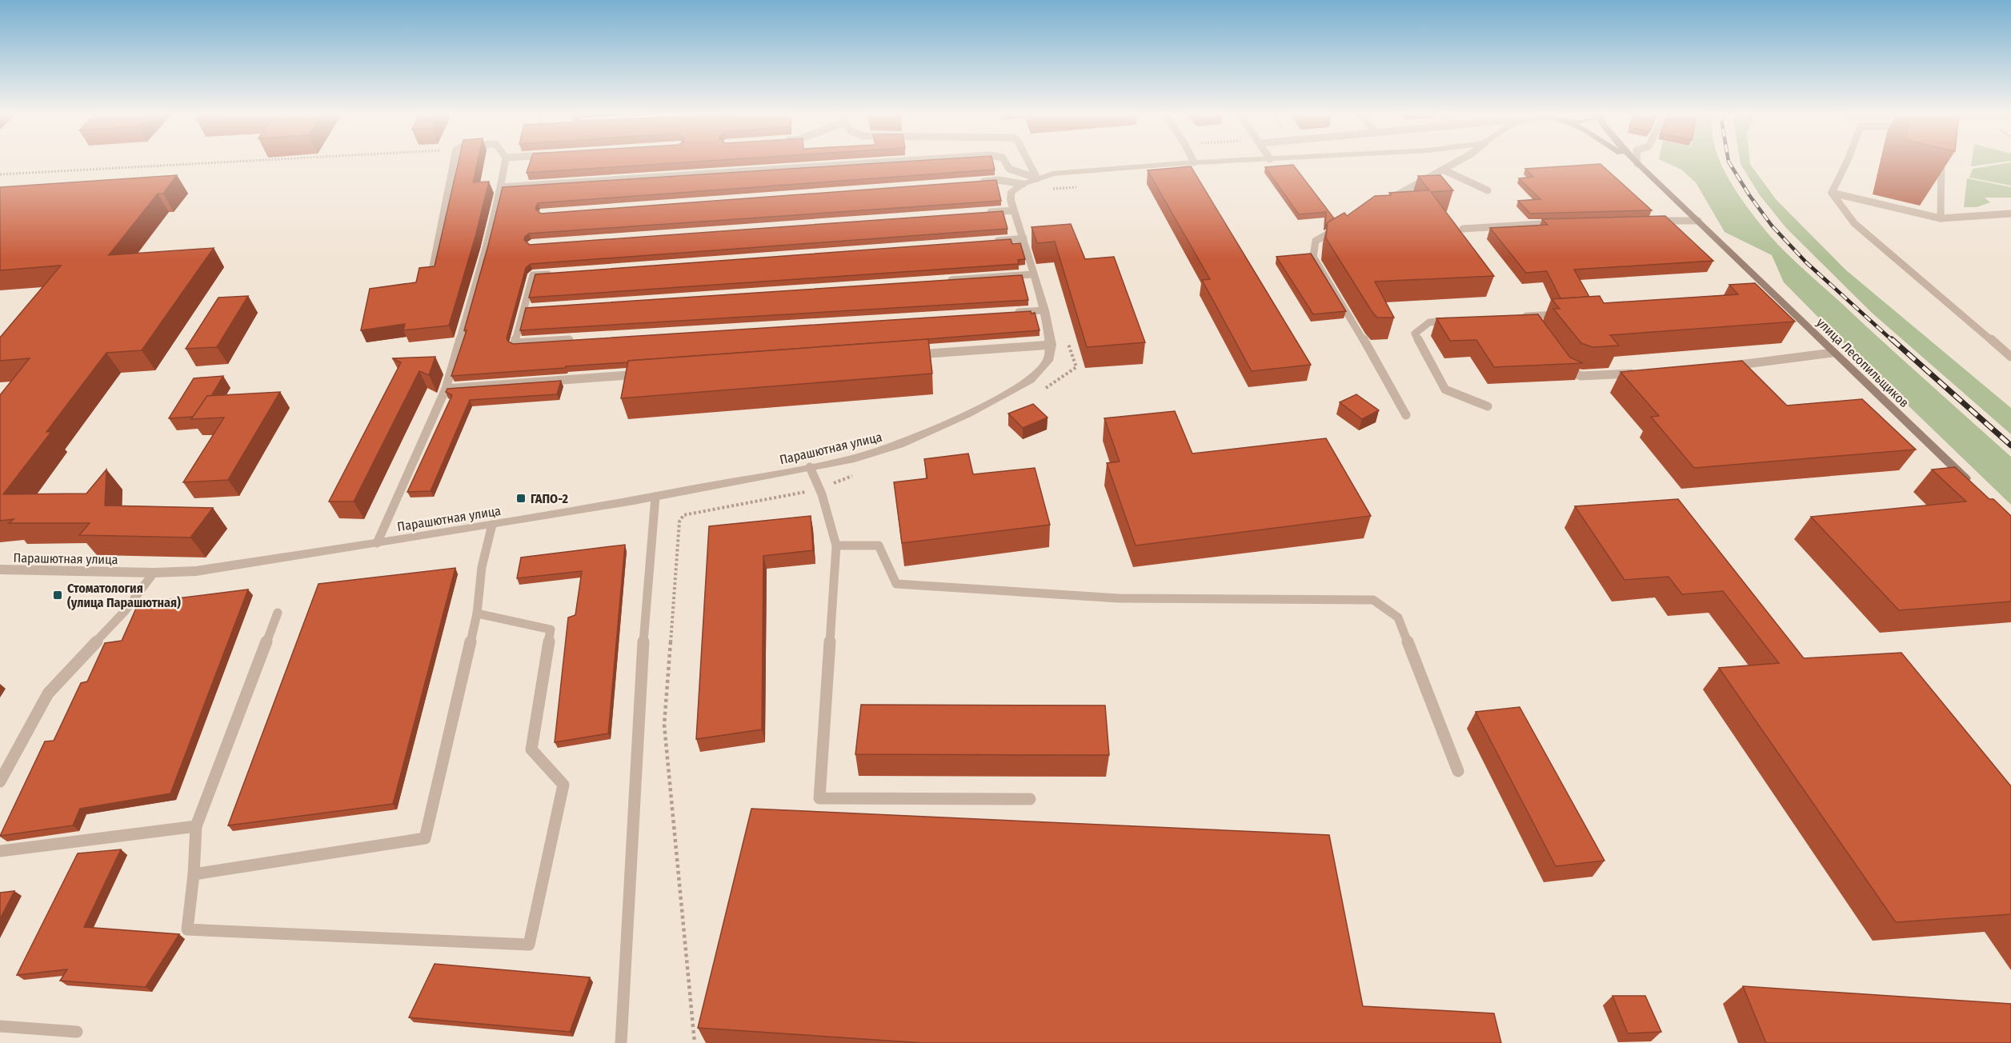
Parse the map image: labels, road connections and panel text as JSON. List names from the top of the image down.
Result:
{
  "streets": {
    "main road": ["улица Лесопильщиков"],
    "street": ["Парашютная улица"]
  },
  "places": {
    "transit": ["ГАПО-2", "Стоматология (улица Парашютная)"]
  }
}
